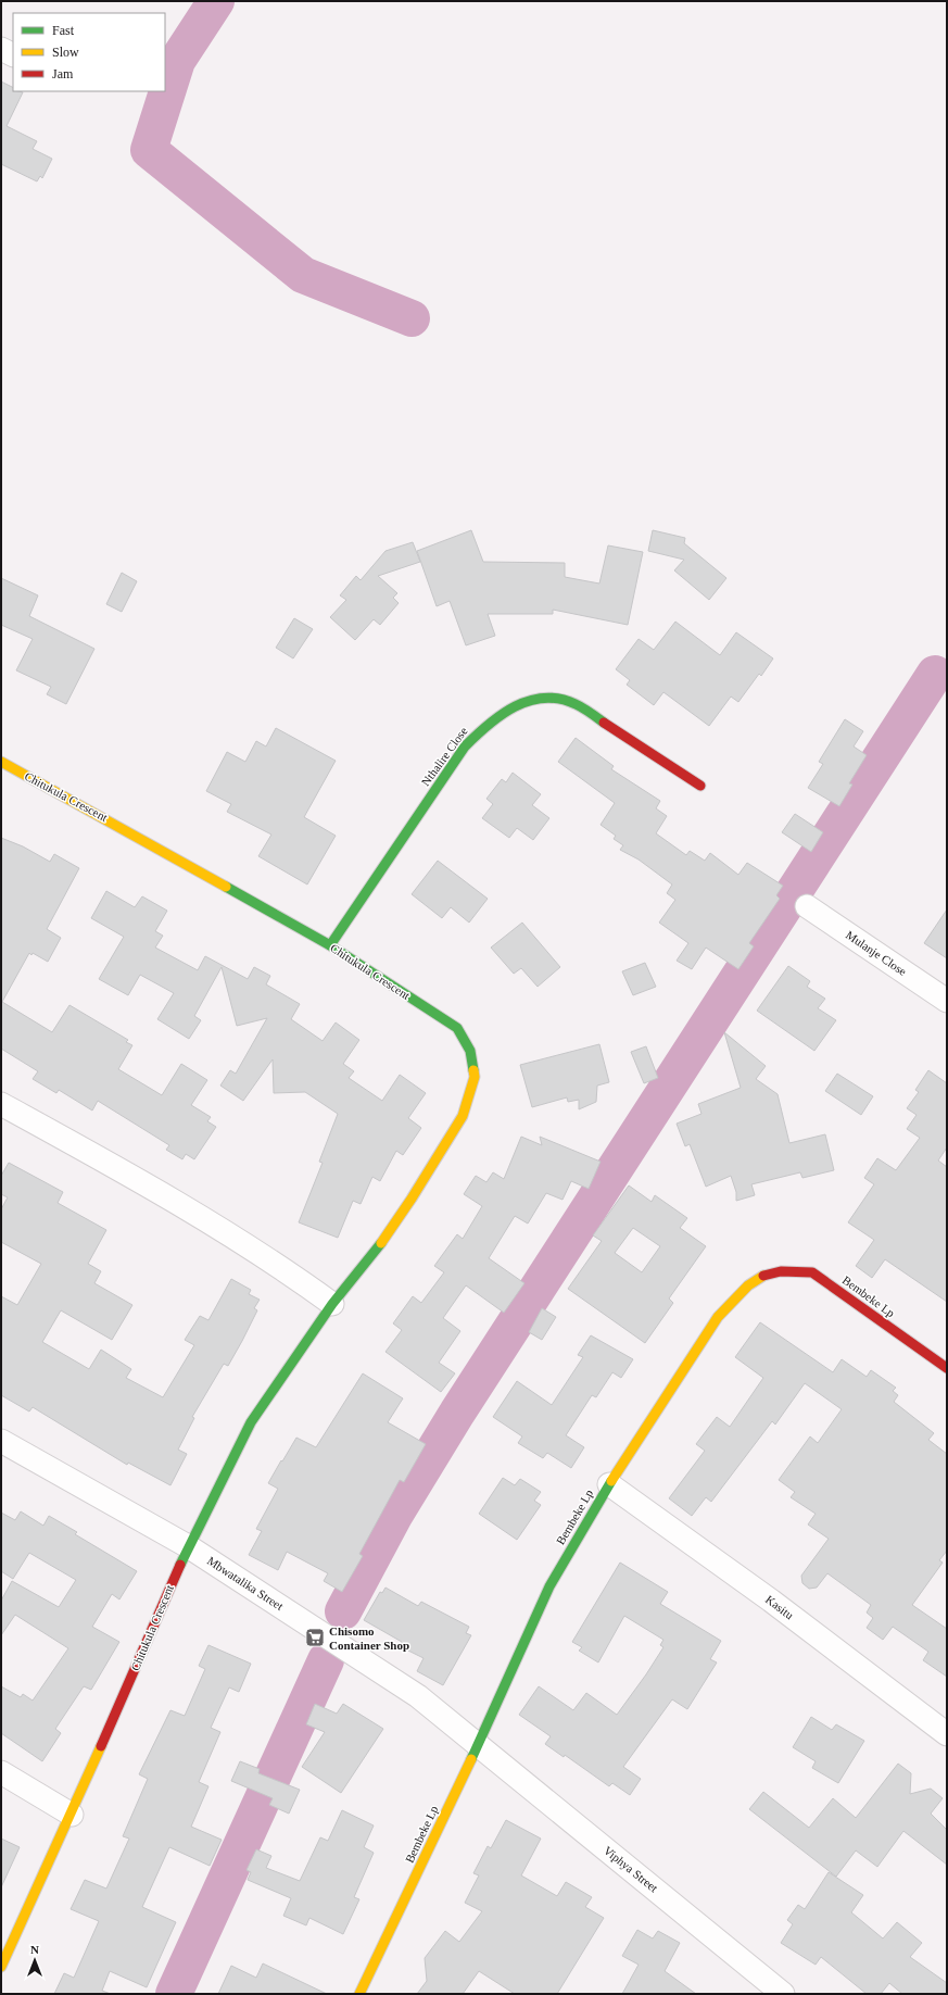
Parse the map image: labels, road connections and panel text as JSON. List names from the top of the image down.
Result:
{
  "streets": {
    "street": [
      "Nthalire Close",
      "Chitukula Crescent",
      "Mulanje Close",
      "Bembeke Lp",
      "Mbwatalika Street",
      "Kasitu",
      "Viphya Street"
    ]
  },
  "crossings": [
    ["Nthalire Close", "Chitukula Crescent"],
    ["Chitukula Crescent", "Mbwatalika Street"],
    ["Bembeke Lp", "Mbwatalika Street"],
    ["Bembeke Lp", "Kasitu"],
    ["Bembeke Lp", "Viphya Street"],
    ["Mbwatalika Street", "Viphya Street"]
  ],
  "places": {
    "supermarket": ["Chisomo Container Shop"]
  },
  "legend": ["Fast", "Slow", "Jam"],
  "north": "top"
}
